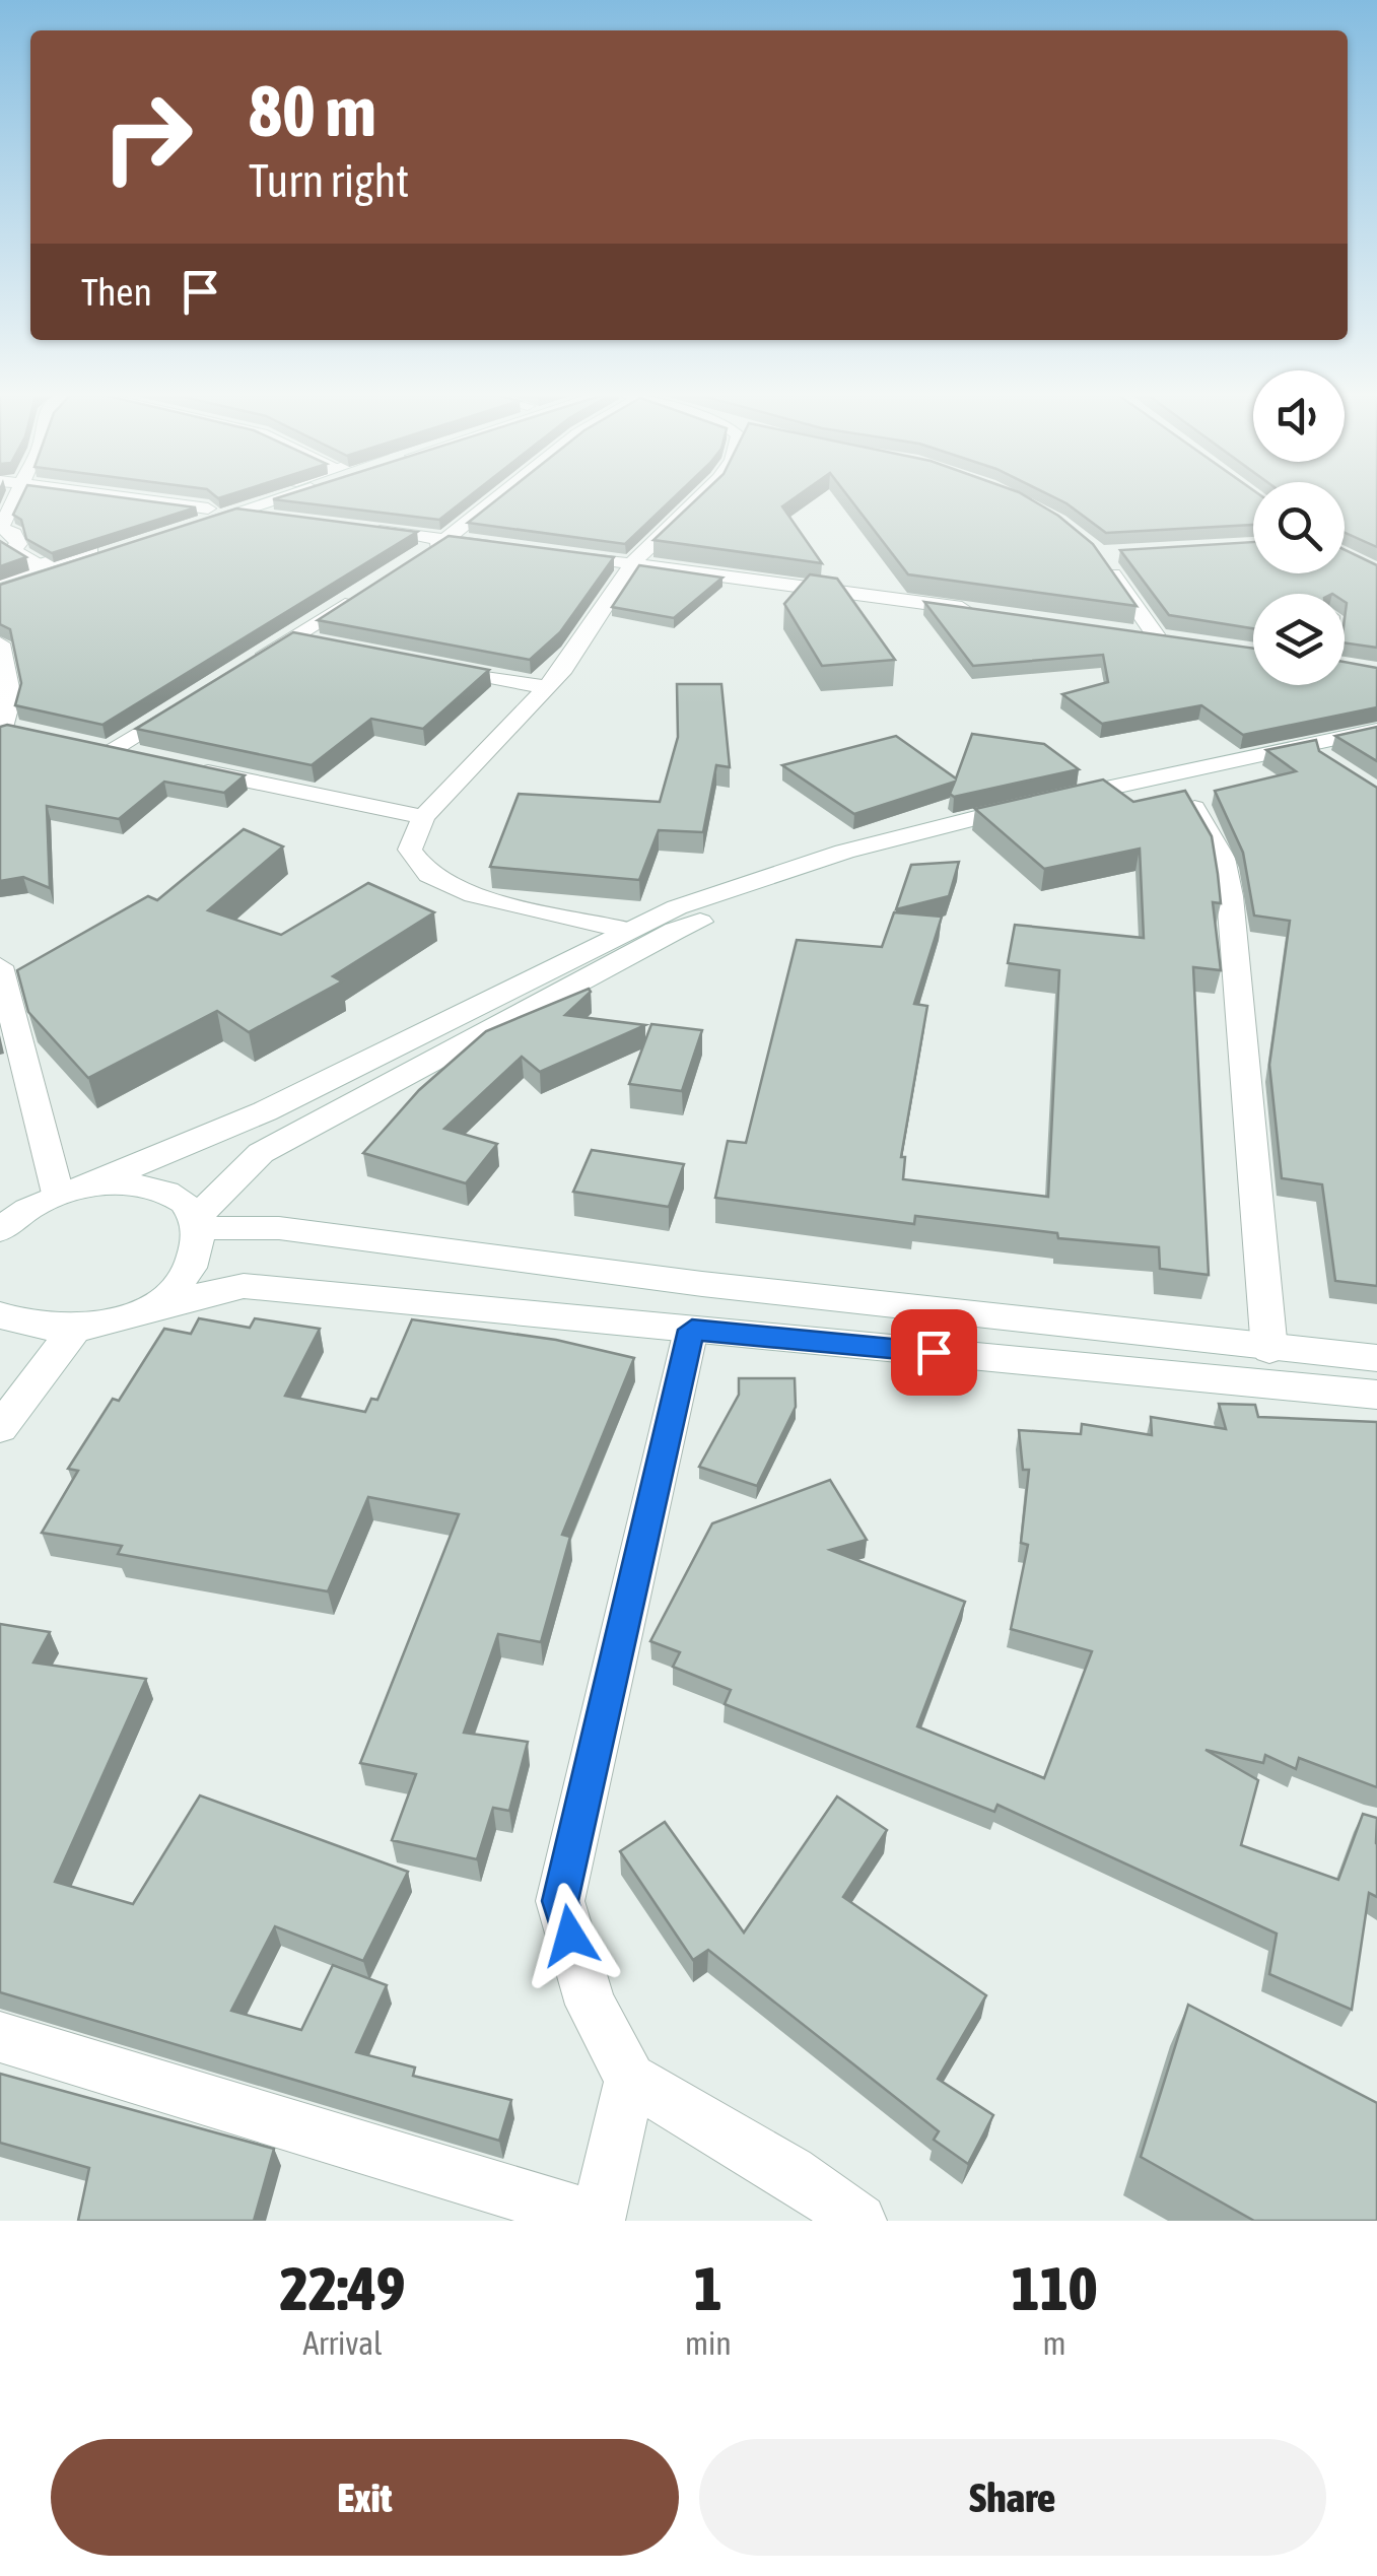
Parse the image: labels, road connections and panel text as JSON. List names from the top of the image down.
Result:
{
  "page": {
    "turn": ["80 m", "Turn right"],
    "then": "Then",
    "eta": [
      "22:49",
      "Arrival",
      "1",
      "min",
      "110",
      "m"
    ],
    "buttons": ["Exit", "Share"]
  }
}
